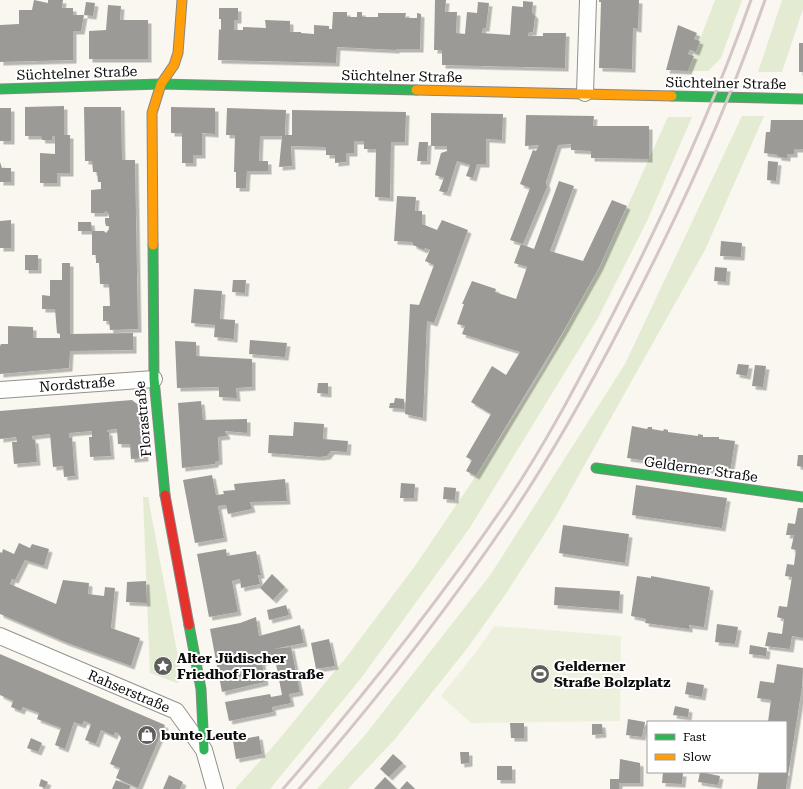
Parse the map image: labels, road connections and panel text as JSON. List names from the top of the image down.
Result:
{
  "streets": {
    "street": [
      "Süchtelner Straße",
      "Nordstraße",
      "Florastraße",
      "Gelderner Straße",
      "Rahserstraße"
    ]
  },
  "crossings": [
    ["Süchtelner Straße", "Florastraße"],
    ["Nordstraße", "Florastraße"],
    ["Florastraße", "Rahserstraße"]
  ],
  "places": {
    "place": ["Alter Jüdischer Friedhof Florastraße"],
    "sports": ["Gelderner Straße Bolzplatz"],
    "shop": ["bunte Leute"]
  },
  "legend": ["Fast", "Slow"]
}
